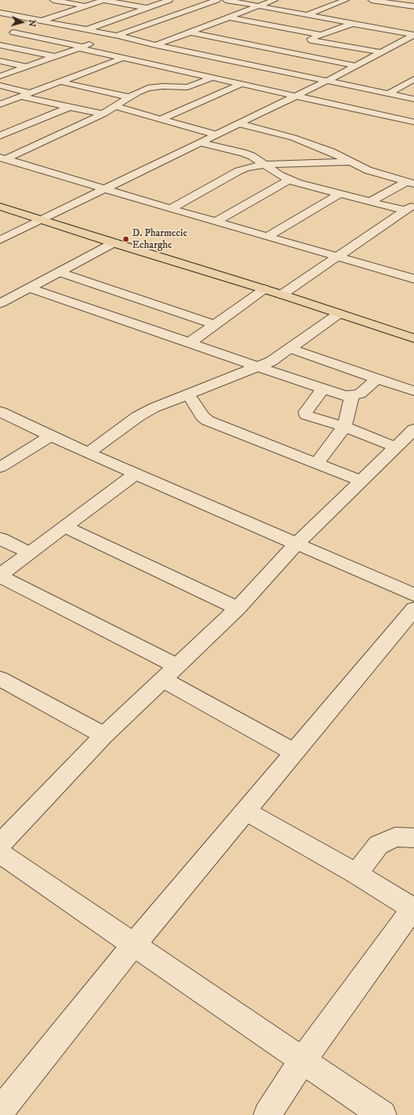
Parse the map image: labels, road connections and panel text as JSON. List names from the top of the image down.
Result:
{
  "places": ["D. Pharmecie Echarghe"],
  "north": "right"
}
